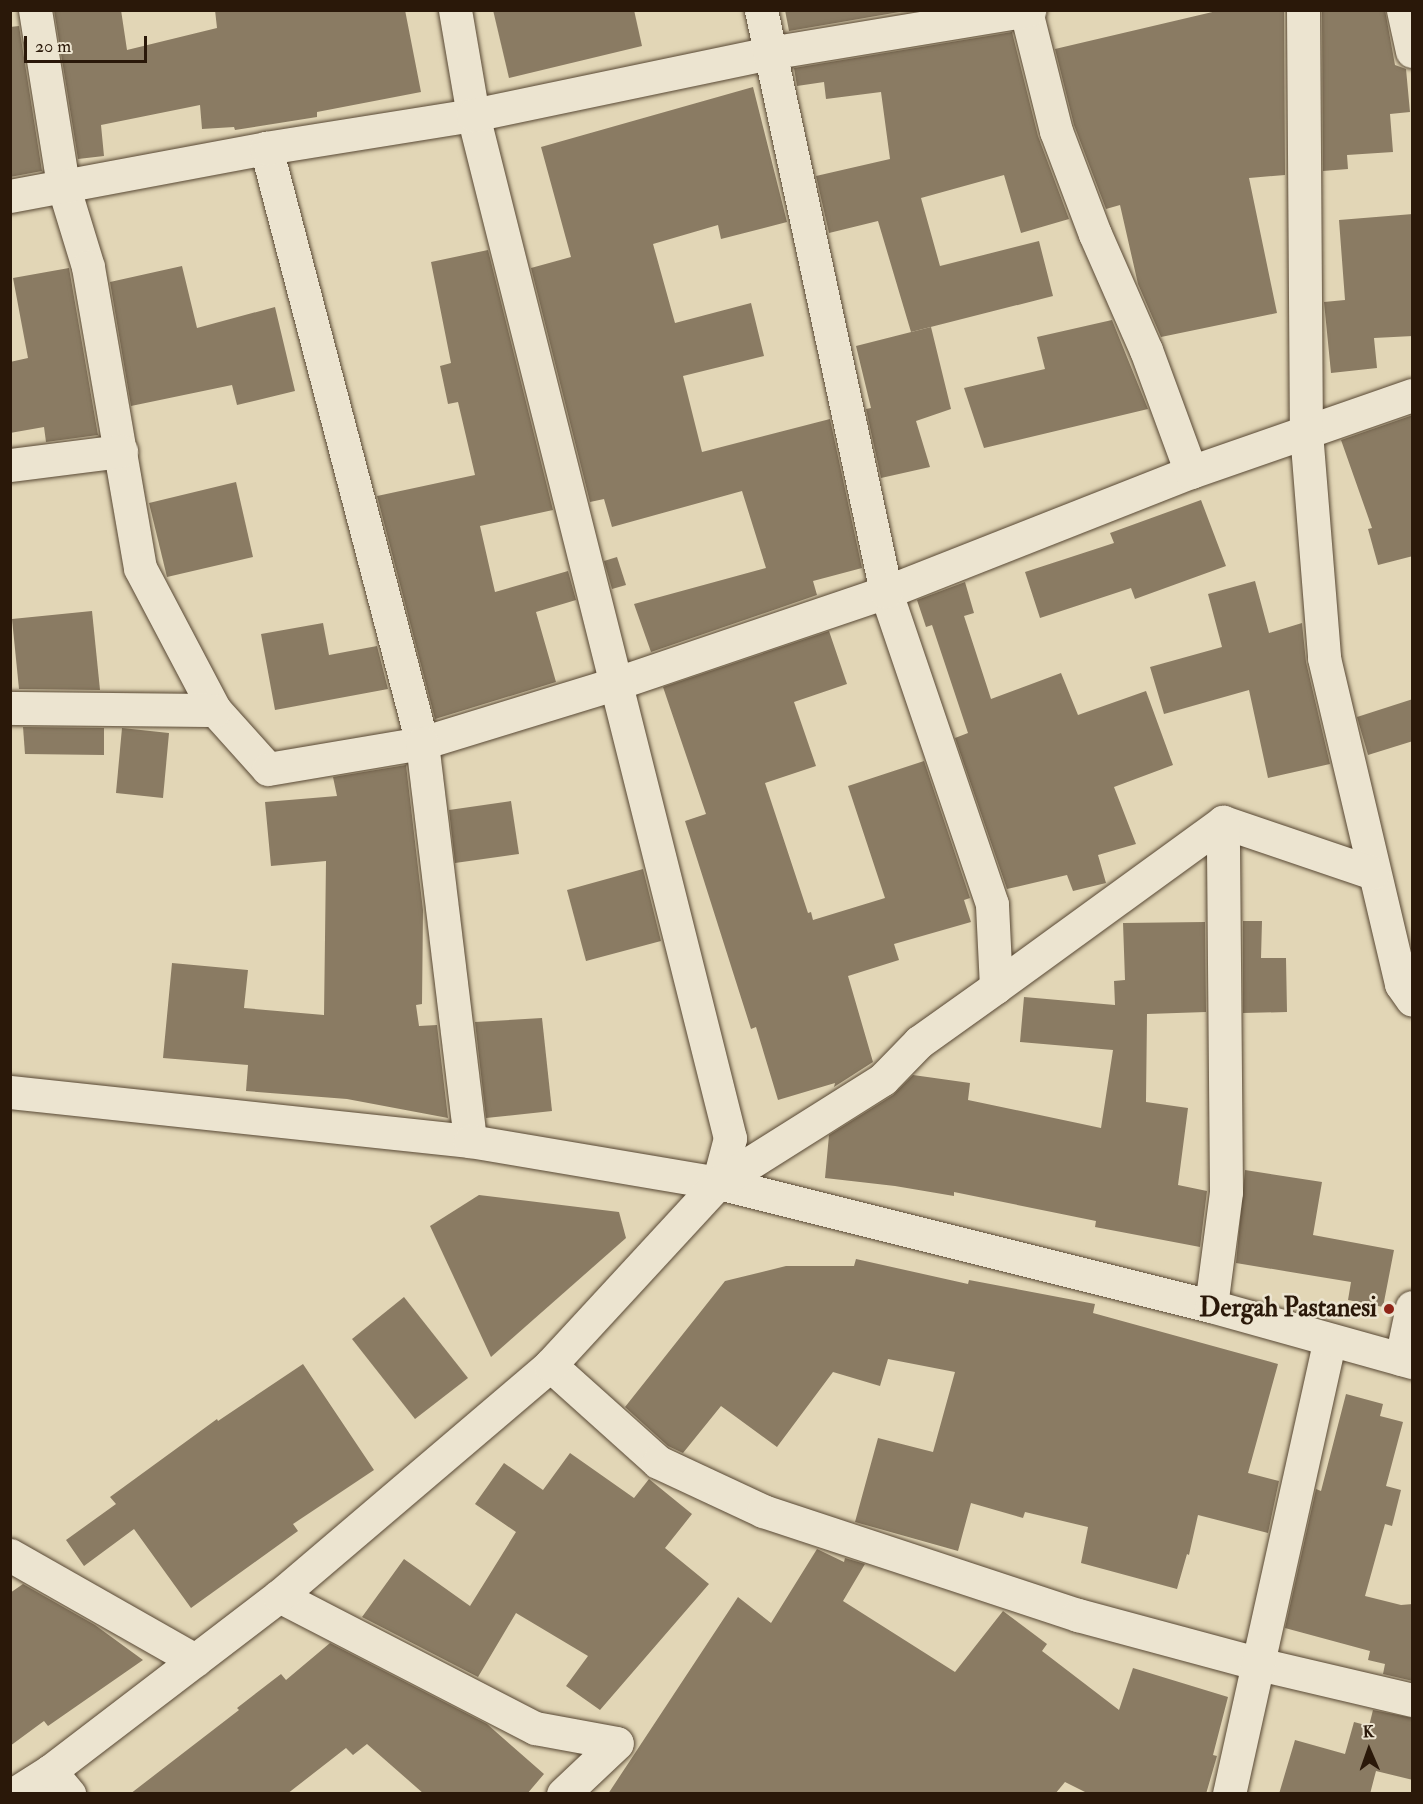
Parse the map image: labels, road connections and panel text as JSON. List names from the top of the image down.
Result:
{
  "places": ["Dergah Pastanesi"],
  "scale_bar": "20 m",
  "north": "top"
}
